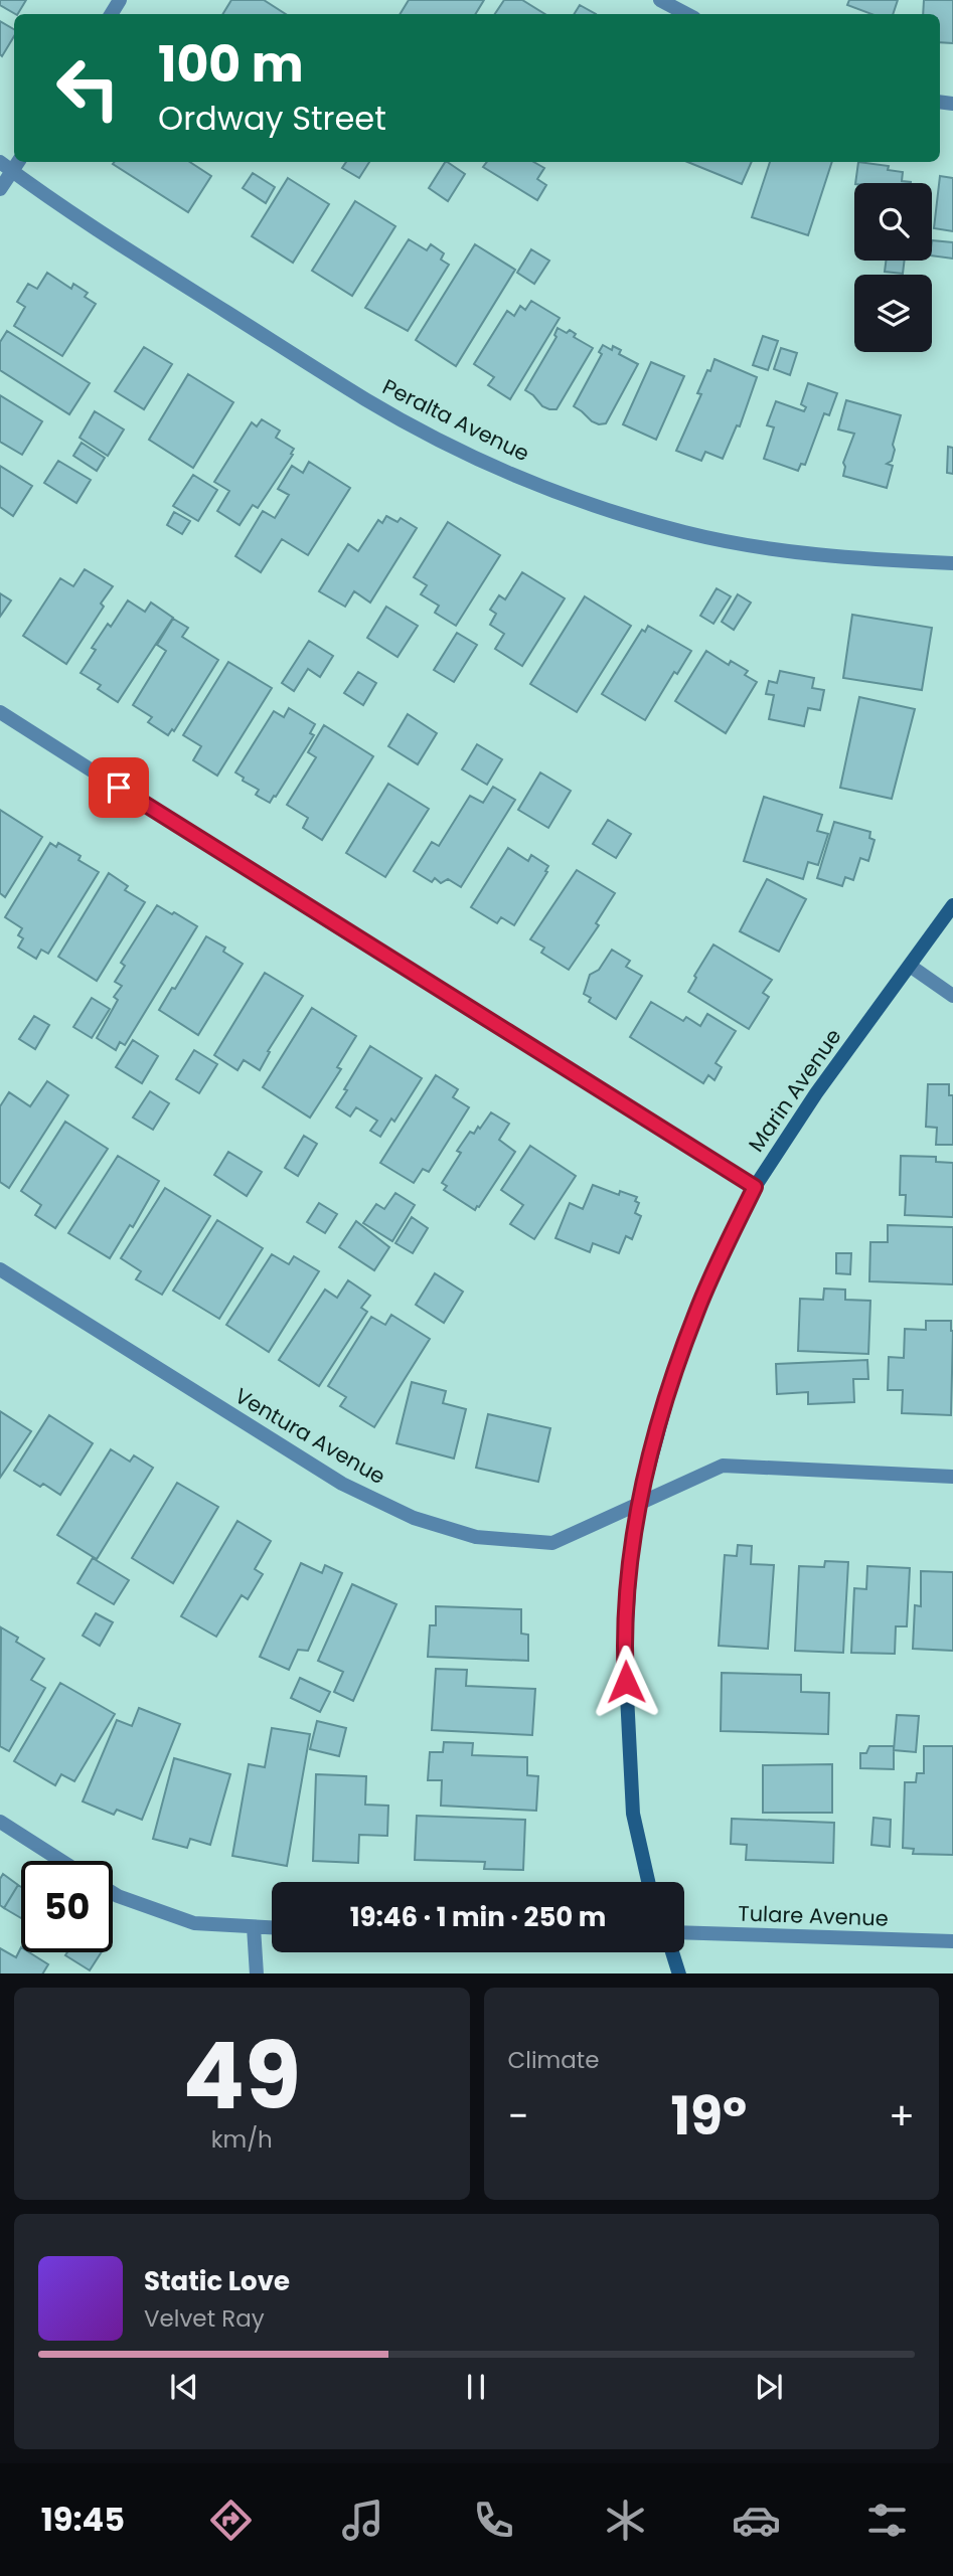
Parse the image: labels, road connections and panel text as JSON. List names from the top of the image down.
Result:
{
  "streets": {
    "main road": ["Marin Avenue"],
    "street": ["Peralta Avenue", "Ventura Avenue", "Tulare Avenue"]
  },
  "crossings": [
    ["Marin Avenue", "Ventura Avenue"]
  ],
  "page": {
    "turn": ["100 m", "Ordway Street"],
    "limit": "50",
    "trip": "19:46 · 1 min · 250 m",
    "tile": [
      ["49", "km/h"],
      "Climate"
    ],
    "heat": ["−", "19°", "+"],
    "song": ["Static Love", "Velvet Ray"],
    "tabs": "19:45"
  }
}
